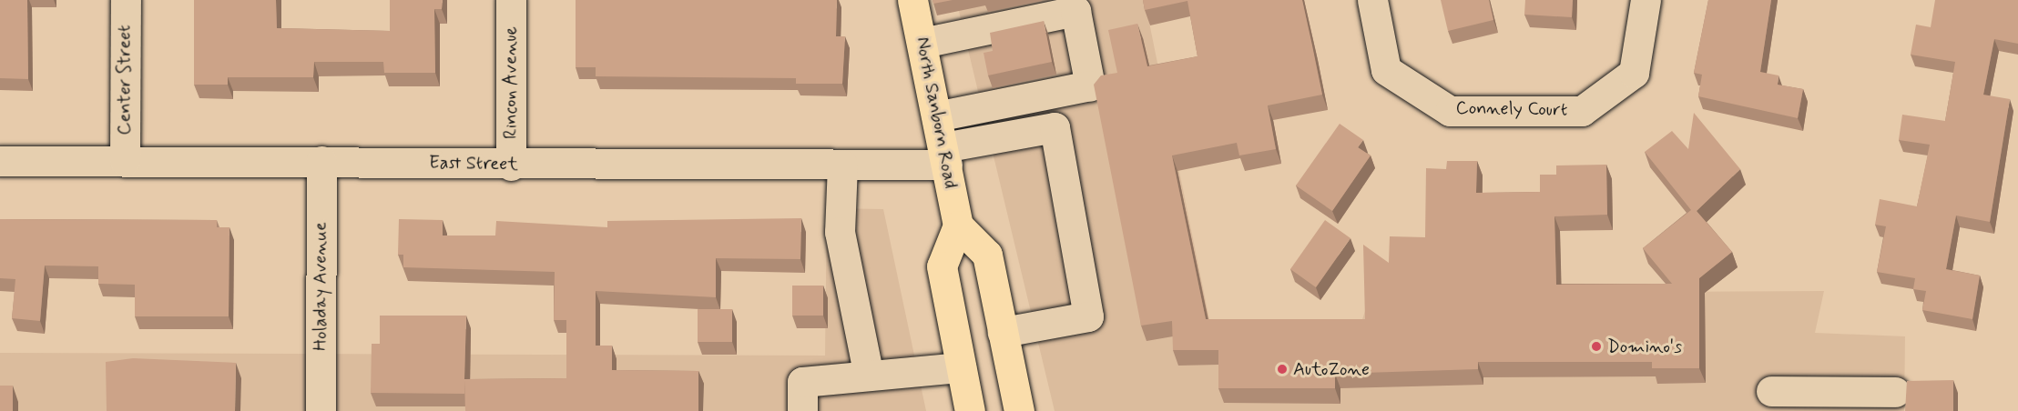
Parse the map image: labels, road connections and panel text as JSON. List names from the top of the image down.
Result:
{
  "streets": {
    "main road": ["North Sanborn Road"],
    "street": [
      "Center Street",
      "Rincon Avenue",
      "Connely Court",
      "East Street",
      "Holaday Avenue"
    ]
  },
  "crossings": [
    ["Center Street", "East Street"],
    ["Rincon Avenue", "East Street"],
    ["North Sanborn Road", "East Street"],
    ["East Street", "Holaday Avenue"]
  ],
  "places": ["Domino's", "AutoZone"]
}
